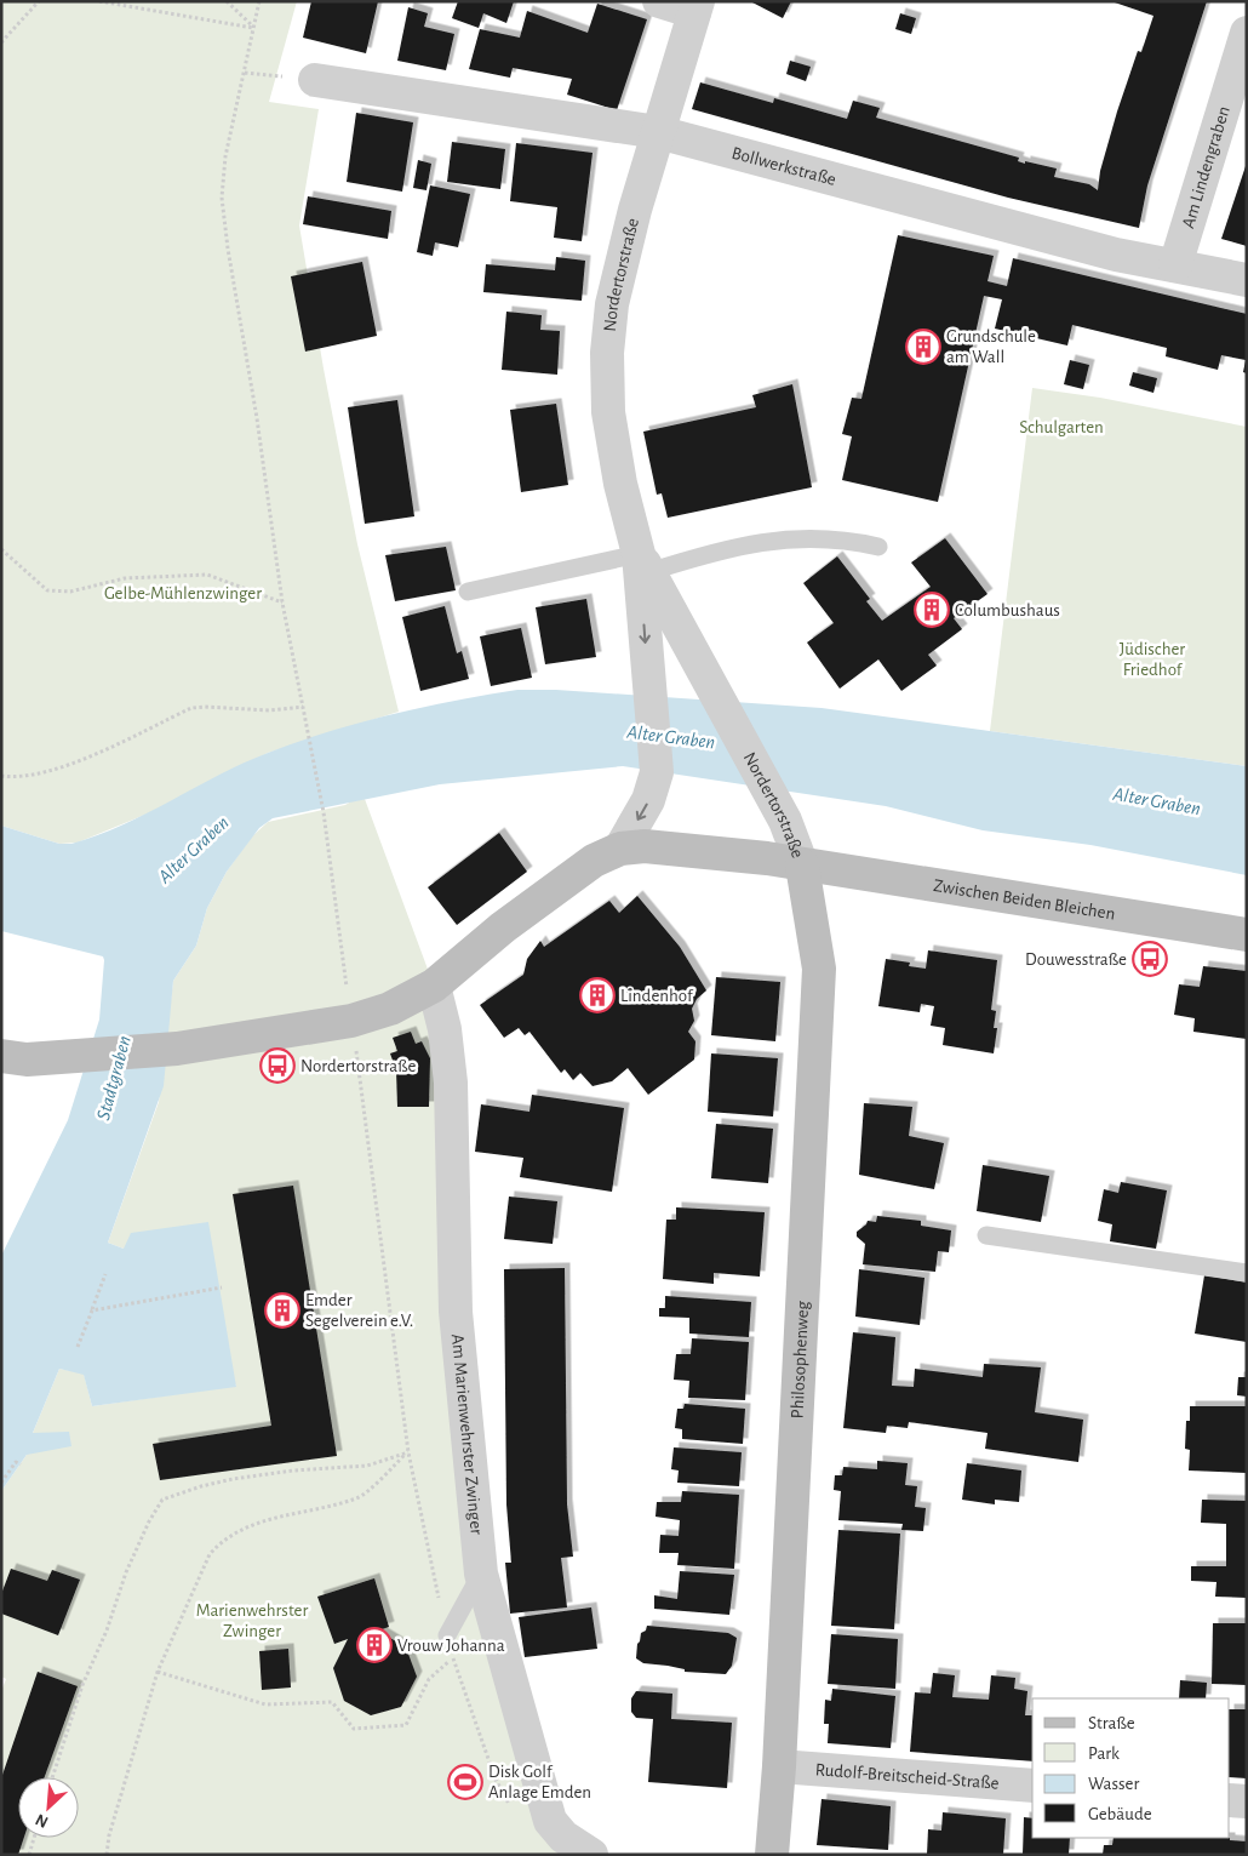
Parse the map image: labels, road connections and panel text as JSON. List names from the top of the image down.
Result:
{
  "streets": {
    "street": [
      "Bollwerkstraße",
      "Am Lindengraben",
      "Nordertorstraße",
      "Zwischen Beiden Bleichen",
      "Philosophenweg",
      "Am Marienwehrster Zwinger",
      "Rudolf-Breitscheid-Straße"
    ]
  },
  "crossings": [
    ["Bollwerkstraße", "Am Lindengraben"],
    ["Bollwerkstraße", "Nordertorstraße"],
    ["Nordertorstraße", "Zwischen Beiden Bleichen"],
    ["Nordertorstraße", "Philosophenweg"],
    ["Nordertorstraße", "Am Marienwehrster Zwinger"],
    ["Zwischen Beiden Bleichen", "Philosophenweg"],
    ["Philosophenweg", "Rudolf-Breitscheid-Straße"]
  ],
  "water": ["Alter Graben", "Stadtgraben"],
  "parks": [
    "Schulgarten",
    "Gelbe-Mühlenzwinger",
    "Jüdischer Friedhof",
    "Marienwehrster Zwinger"
  ],
  "places": {
    "building": [
      "Grundschule am Wall",
      "Columbushaus",
      "Lindenhof",
      "Emder Segelverein e.V.",
      "Vrouw Johanna"
    ],
    "bus stop": ["Douwesstraße", "Nordertorstraße"],
    "sports": ["Disk Golf Anlage Emden"]
  },
  "legend": [
    "Straße",
    "Park",
    "Wasser",
    "Gebäude"
  ],
  "north": "bottom left"
}
